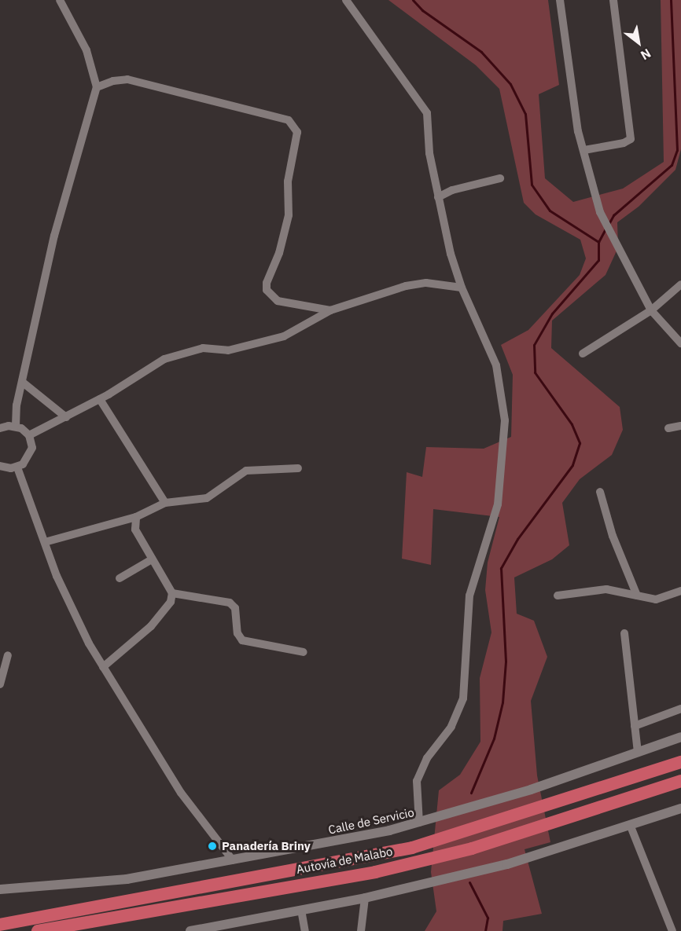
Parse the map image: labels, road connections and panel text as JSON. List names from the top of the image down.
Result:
{
  "streets": {
    "highway": ["Autovía de Malabo"],
    "street": ["Calle de Servicio"]
  },
  "places": ["Panadería Briny"],
  "north": "bottom right"
}
